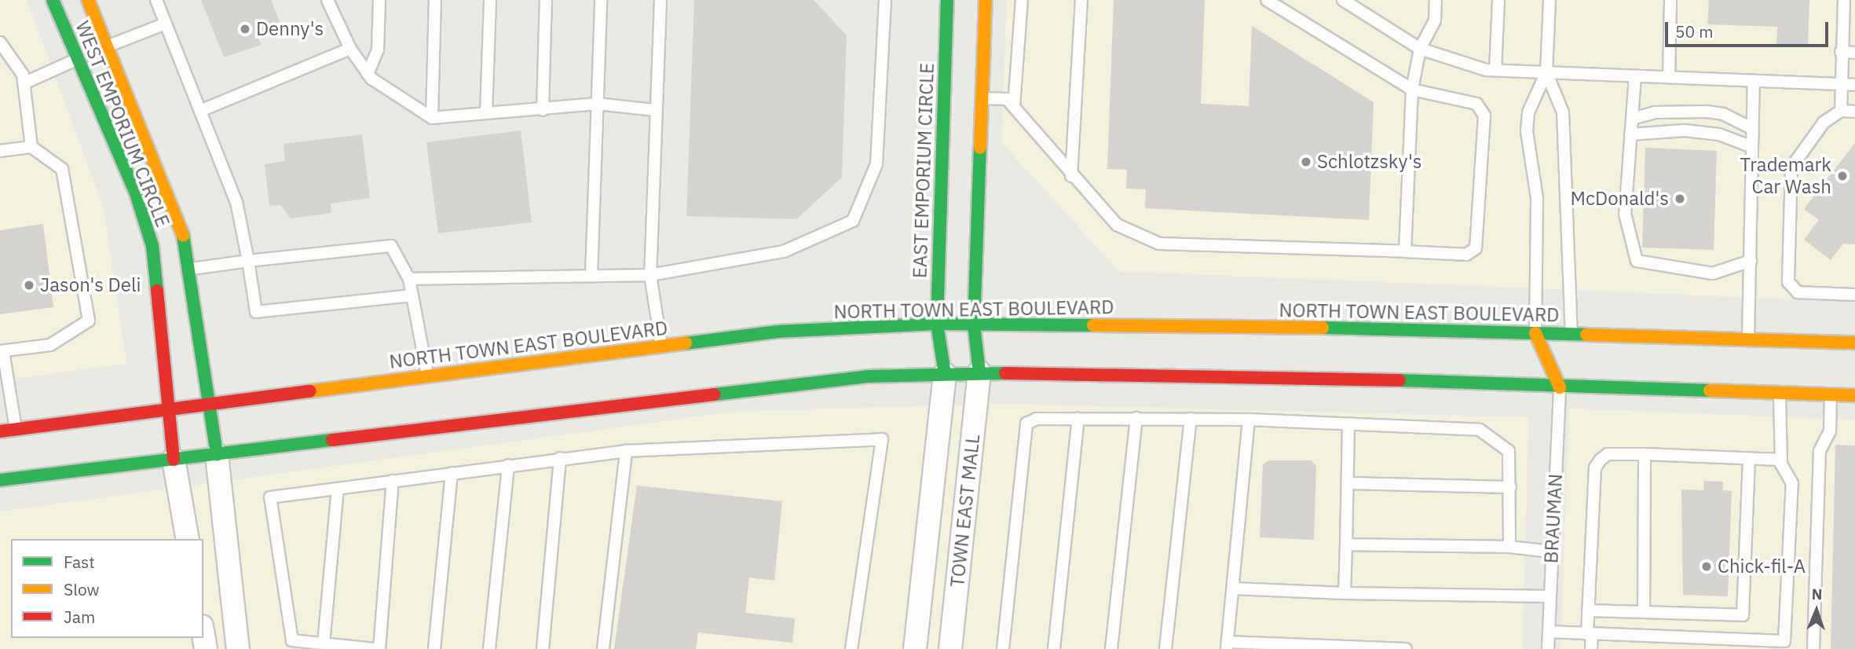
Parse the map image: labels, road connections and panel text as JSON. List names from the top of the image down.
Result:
{
  "streets": {
    "main road": ["WEST EMPORIUM CIRCLE", "EAST EMPORIUM CIRCLE", "NORTH TOWN EAST BOULEVARD"],
    "street": ["TOWN EAST MALL"],
    "lane": ["BRAUMAN"]
  },
  "crossings": [
    ["WEST EMPORIUM CIRCLE", "NORTH TOWN EAST BOULEVARD"],
    ["EAST EMPORIUM CIRCLE", "NORTH TOWN EAST BOULEVARD"],
    ["EAST EMPORIUM CIRCLE", "TOWN EAST MALL"]
  ],
  "places": [
    "Denny's",
    "Schlotzsky's",
    "Trademark Car Wash",
    "McDonald's",
    "Jason's Deli",
    "Chick-fil-A"
  ],
  "legend": ["Fast", "Slow", "Jam"],
  "scale_bar": "50 m",
  "north": "top"
}
